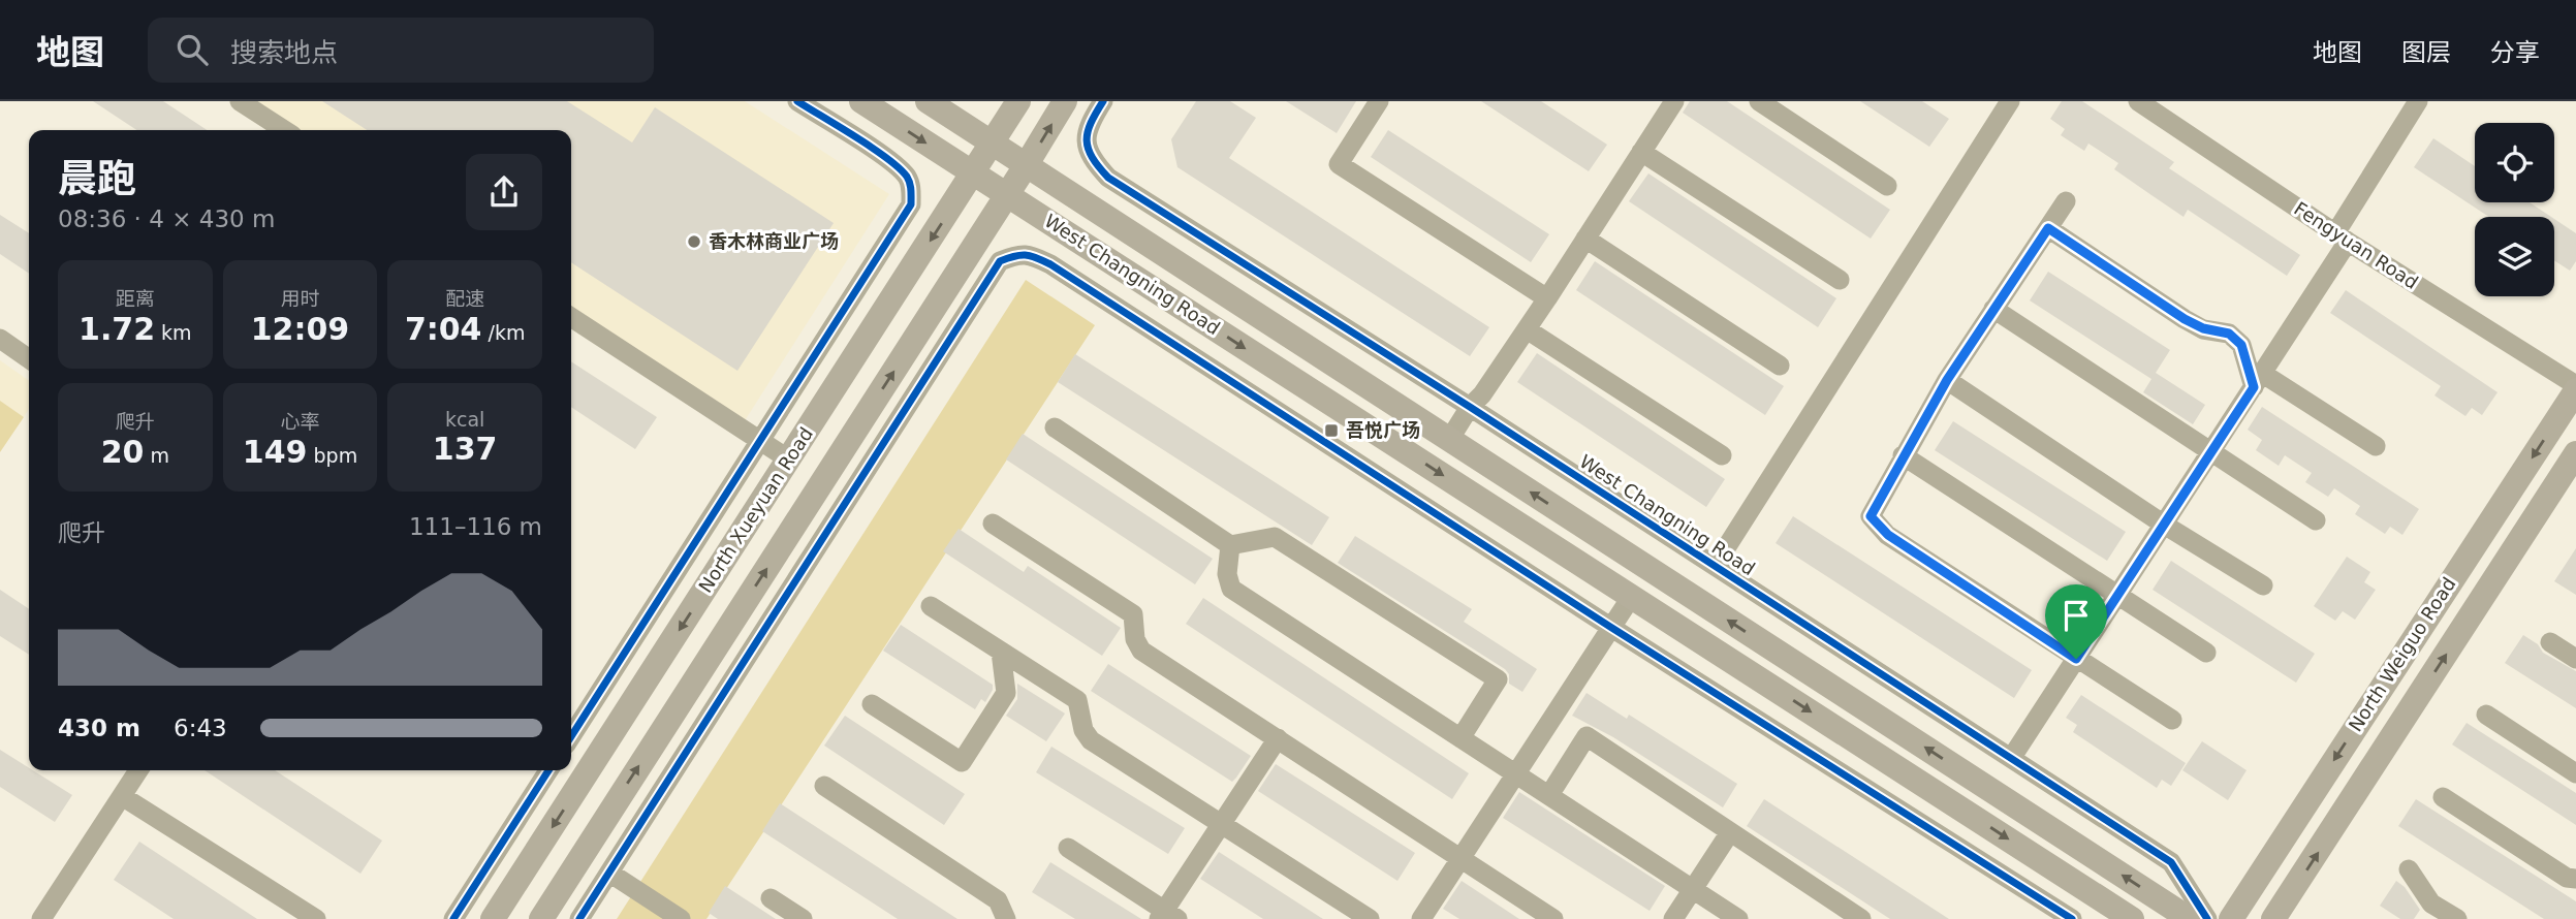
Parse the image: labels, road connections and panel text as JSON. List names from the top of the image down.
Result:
{
  "streets": {
    "main road": ["West Changning Road", "North Xueyuan Road", "North Weiguo Road"],
    "street": ["Fengyuan Road"]
  },
  "crossings": [
    ["Fengyuan Road", "North Weiguo Road"],
    ["West Changning Road", "North Xueyuan Road"]
  ],
  "places": {
    "other": ["香木林商业广场"],
    "transit": ["吾悦广场"]
  },
  "page": {
    "header": "地图",
    "search": "搜索地点",
    "nav": ["地图", "图层", "分享"],
    "heading": ["晨跑", "08:36 · 4 × 430 m"],
    "stats": [
      ["距离", "1.72 km"],
      ["用时", "12:09"],
      ["配速", "7:04 /km"],
      ["爬升", "20 m"],
      ["心率", "149 bpm"],
      ["kcal", "137"]
    ],
    "chart": ["爬升", "111–116 m"],
    "list": [
      {
        "name": "430 m",
        "note": "6:43"
      }
    ]
  }
}
